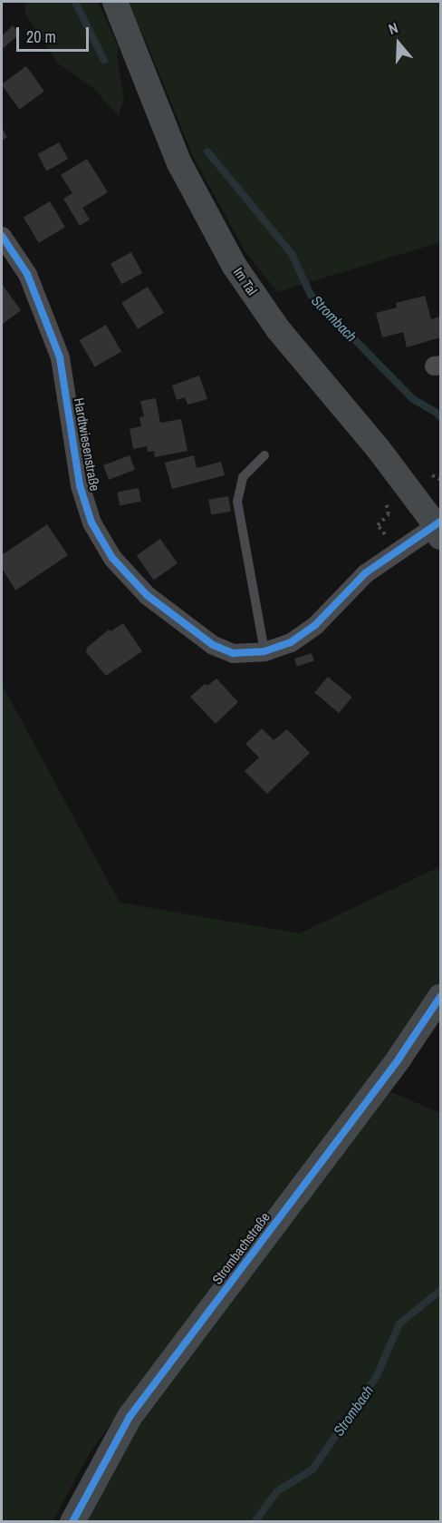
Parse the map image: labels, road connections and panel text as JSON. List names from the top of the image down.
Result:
{
  "streets": {
    "main road": ["Im Tal", "Strombachstraße"],
    "street": ["Hardtwiesenstraße"]
  },
  "crossings": [
    ["Im Tal", "Hardtwiesenstraße"]
  ],
  "water": ["Strombach"],
  "scale_bar": "20 m",
  "north": "top"
}
